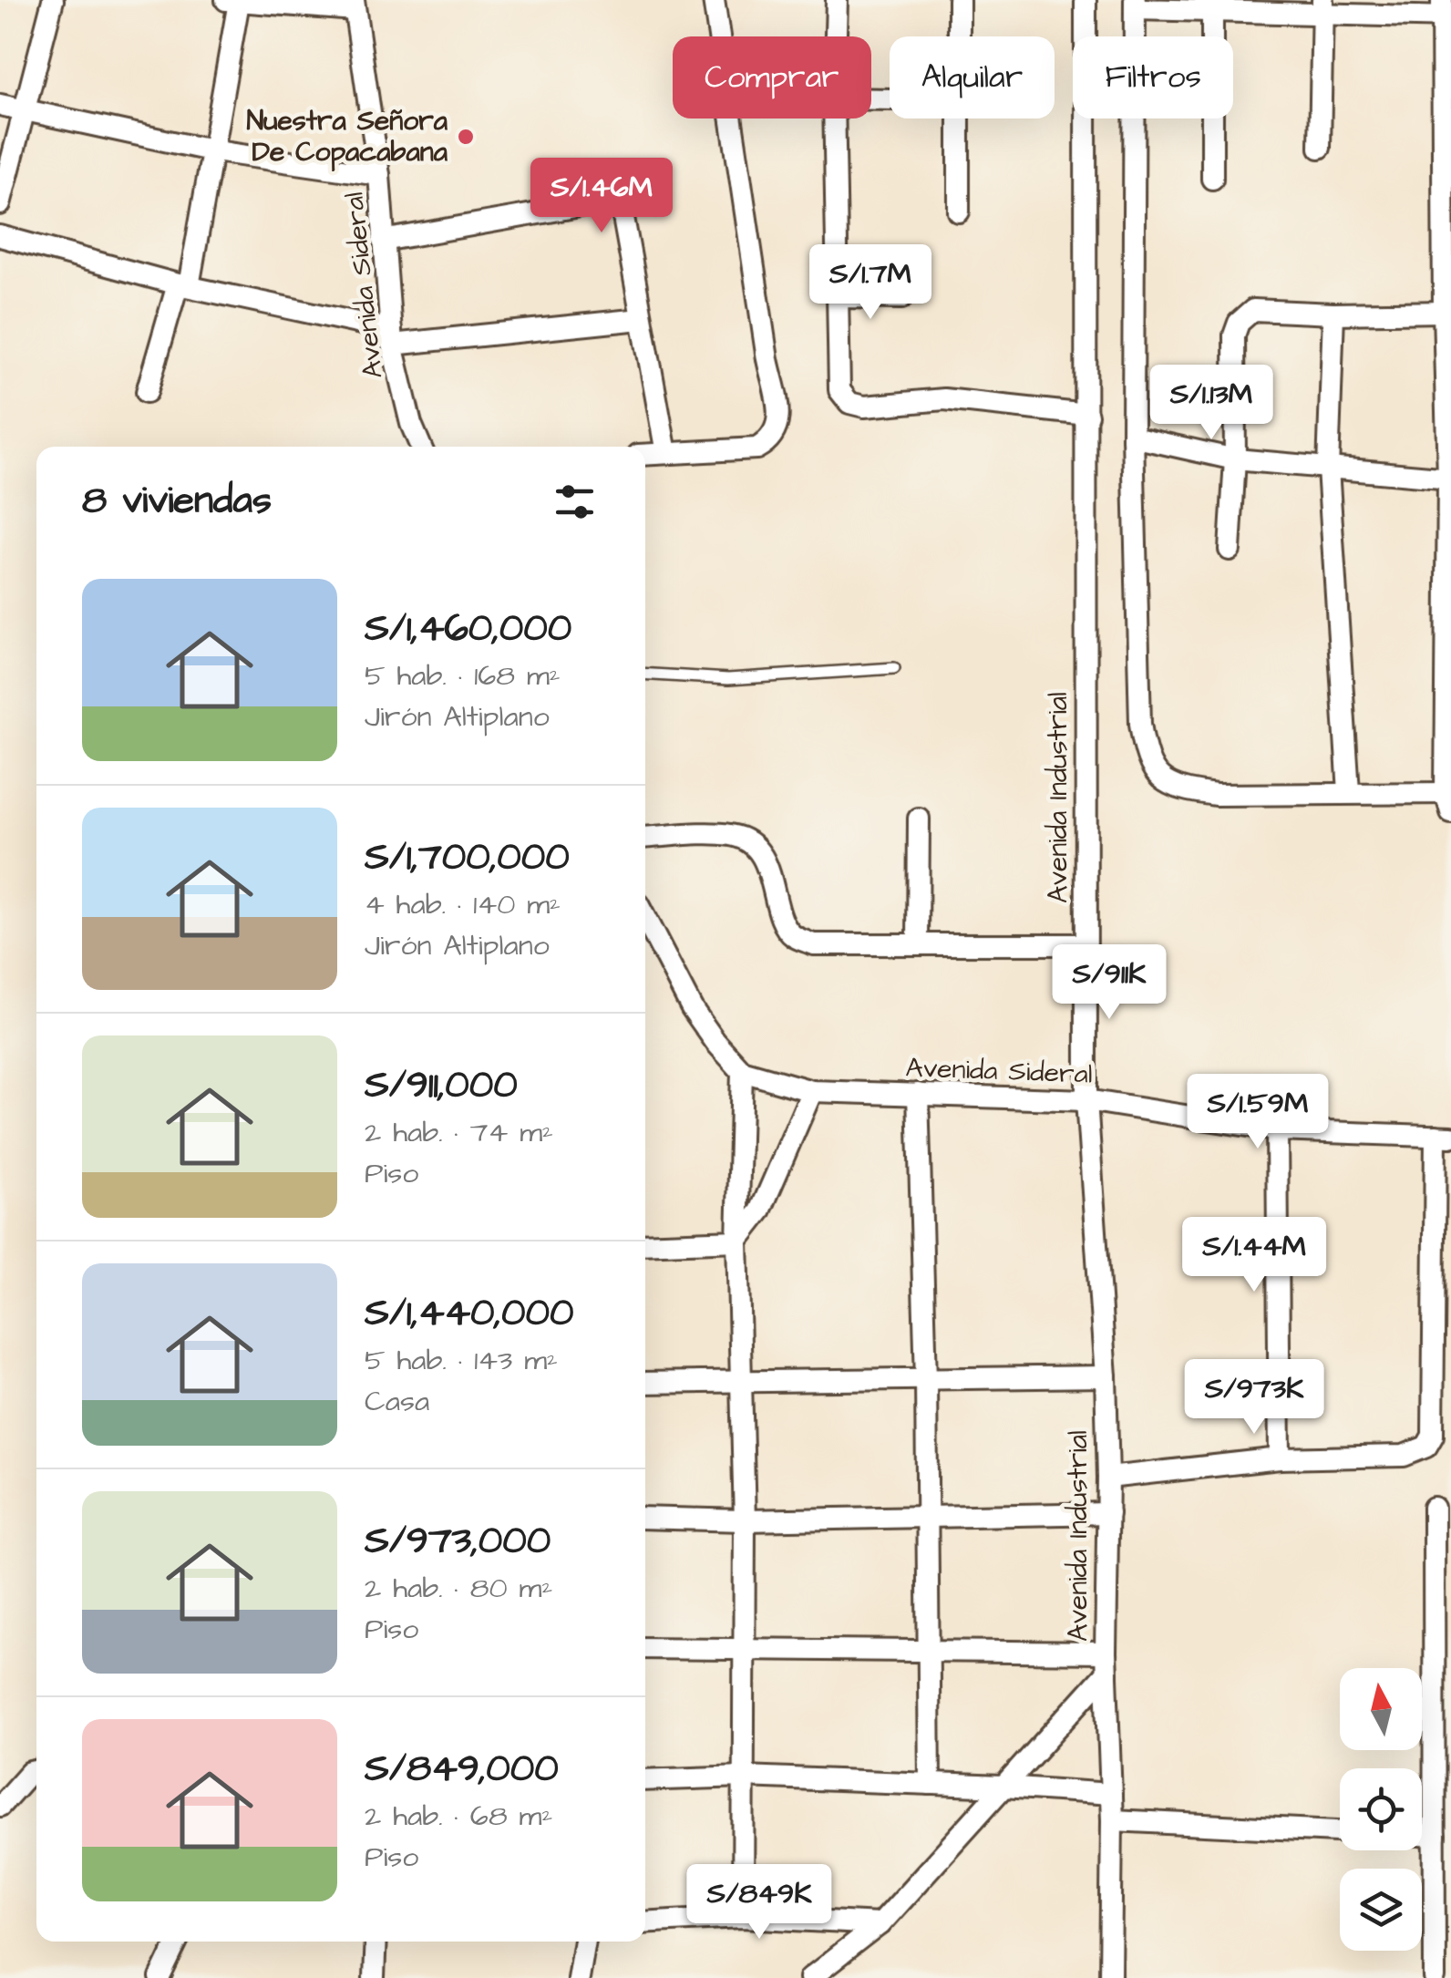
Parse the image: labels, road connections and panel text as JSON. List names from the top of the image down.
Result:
{
  "streets": {
    "street": ["Avenida Sideral", "Avenida Industrial"]
  },
  "crossings": [
    ["Avenida Sideral", "Avenida Industrial"]
  ],
  "places": ["Nuestra Señora De Copacabana"],
  "north": "top",
  "page": {
    "chip": ["Comprar", "Alquilar", "Filtros"],
    "price": [
      "S/1.46M",
      "S/1.7M",
      "S/1.13M",
      "S/911K",
      "S/1.59M",
      "S/1.44M",
      "S/973K",
      "S/849K"
    ],
    "heading": "8 viviendas",
    "list": [
      {
        "name": "S/1,460,000",
        "note": "5 hab. · 168 m² · Jirón Altiplano"
      },
      {
        "name": "S/1,700,000",
        "note": "4 hab. · 140 m² · Jirón Altiplano"
      },
      {
        "name": "S/911,000",
        "note": "2 hab. · 74 m² · Piso"
      },
      {
        "name": "S/1,440,000",
        "note": "5 hab. · 143 m² · Casa"
      },
      {
        "name": "S/973,000",
        "note": "2 hab. · 80 m² · Piso"
      },
      {
        "name": "S/849,000",
        "note": "2 hab. · 68 m² · Piso"
      }
    ]
  }
}
